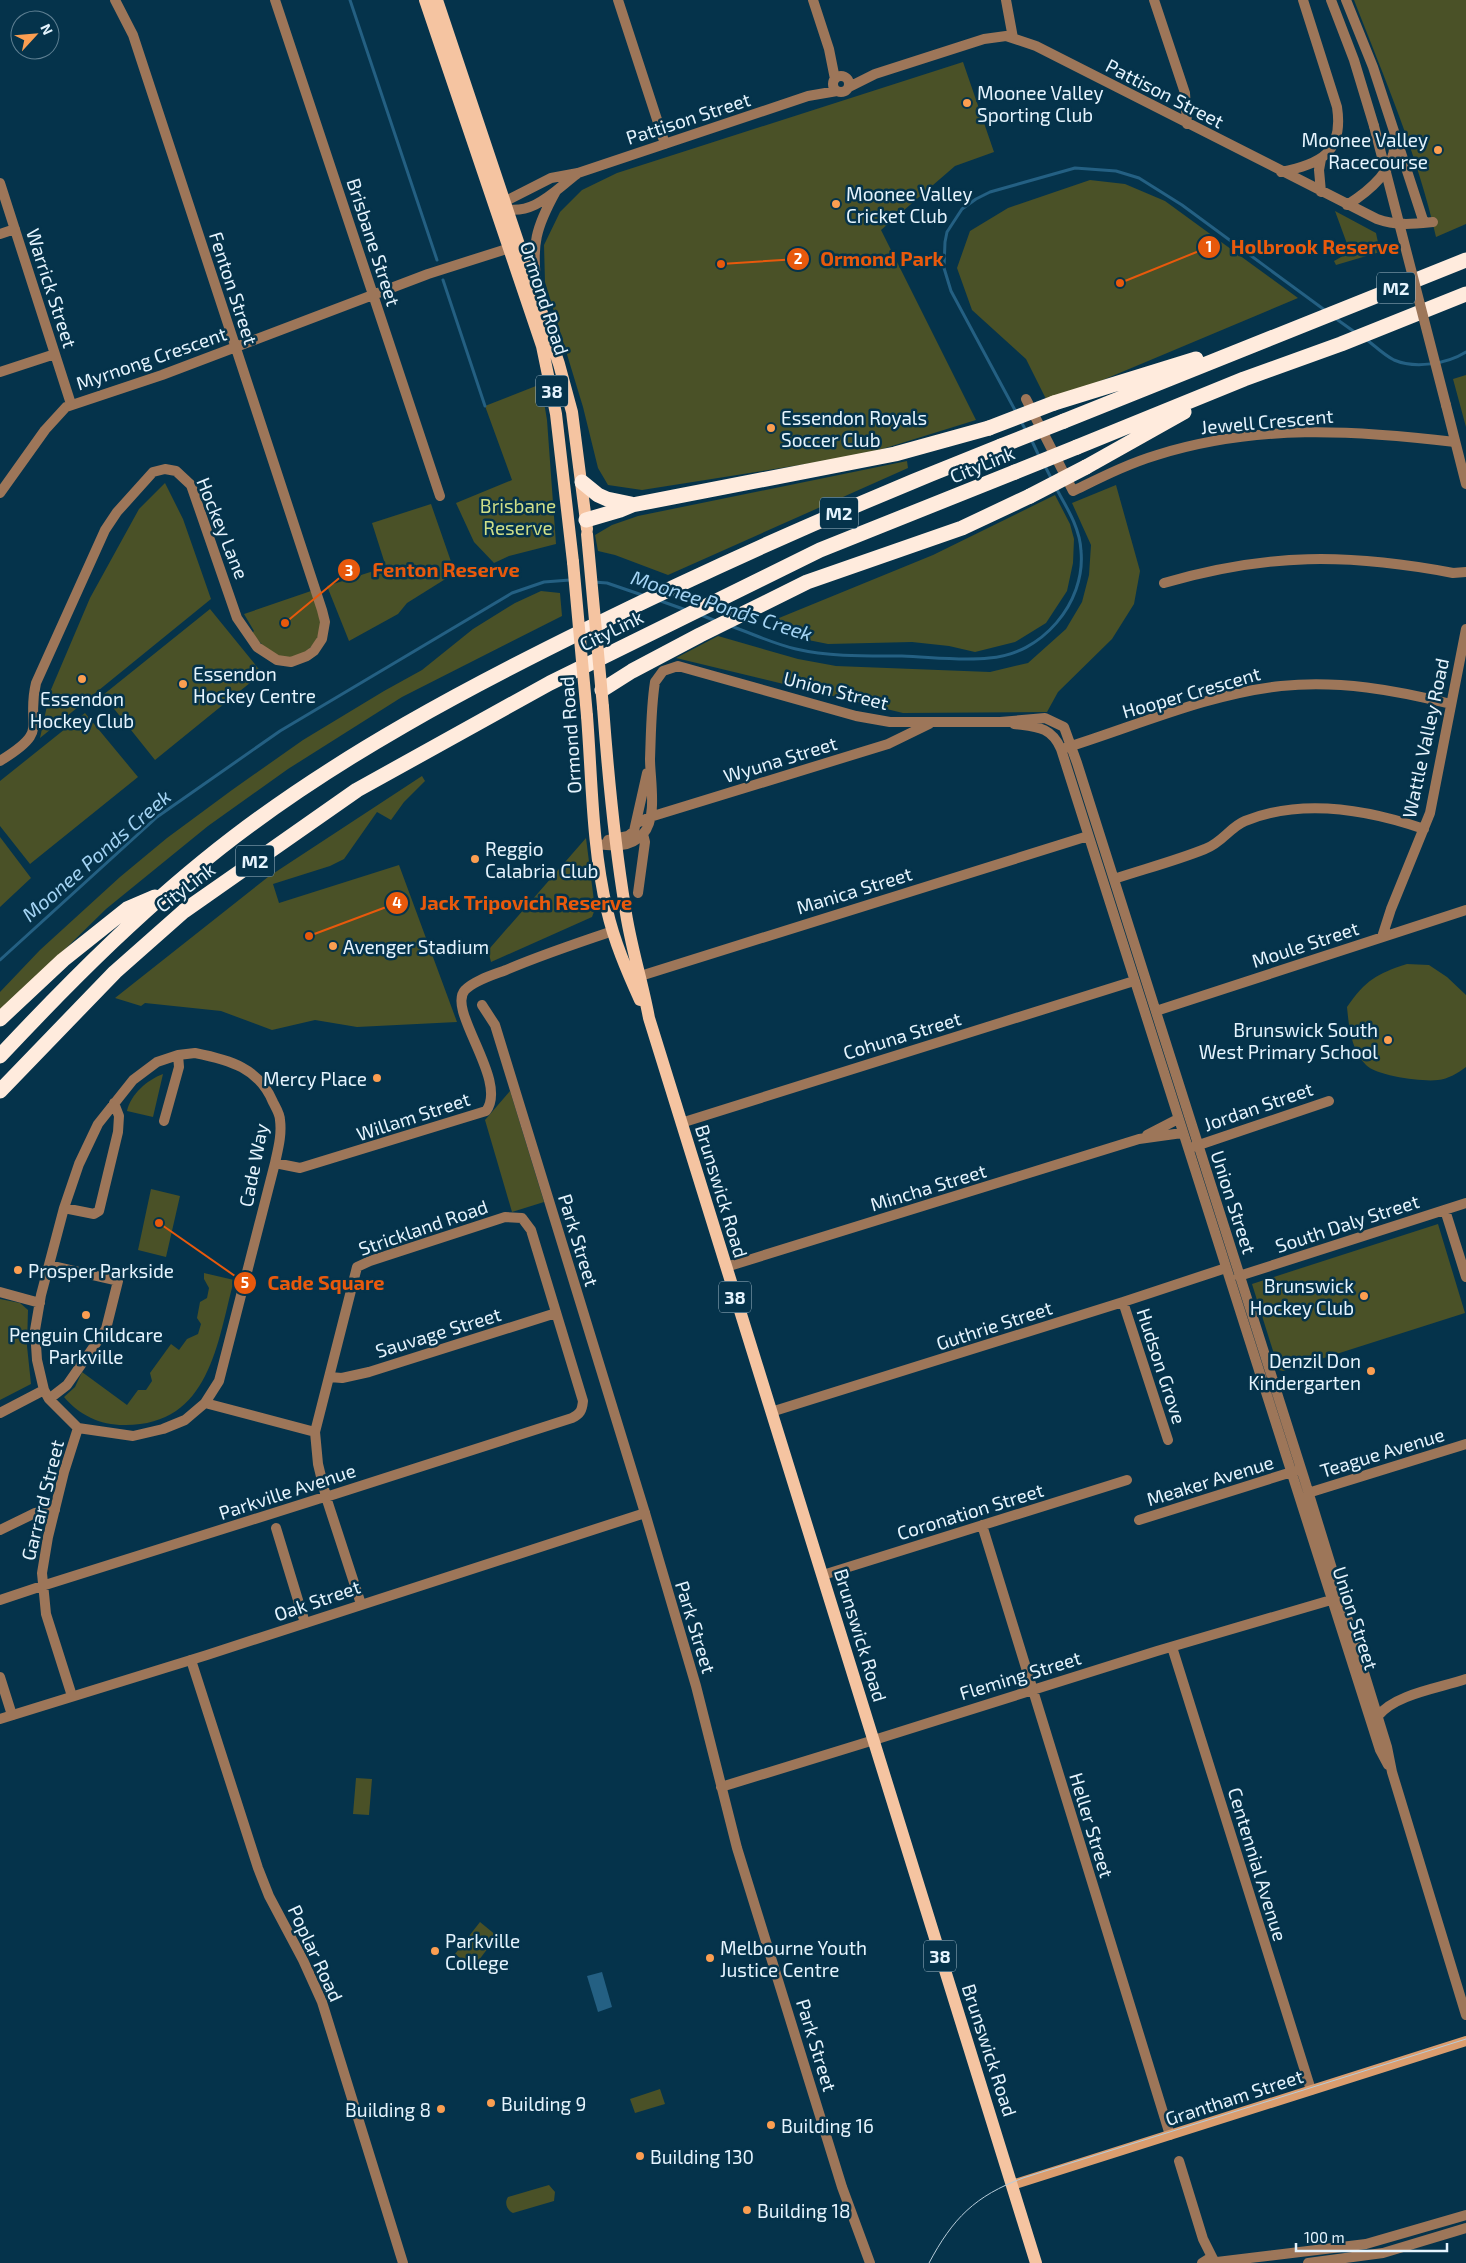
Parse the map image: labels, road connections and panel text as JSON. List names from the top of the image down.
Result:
{
  "streets": {
    "highway": ["M2", "CityLink"],
    "main road": [
      "Ormond Road",
      "38",
      "Brunswick Road",
      "Grantham Street"
    ],
    "street": [
      "Pattison Street",
      "Brisbane Street",
      "Warrick Street",
      "Fenton Street",
      "Myrnong Crescent",
      "Jewell Crescent",
      "Hockey Lane",
      "Union Street",
      "Hooper Crescent",
      "Wattle Valley Road",
      "Wyuna Street",
      "Manica Street",
      "Moule Street",
      "Cohuna Street",
      "Jordan Street",
      "Willam Street",
      "Cade Way",
      "Mincha Street",
      "South Daly Street",
      "Strickland Road",
      "Park Street",
      "Guthrie Street",
      "Sauvage Street",
      "Hudson Grove",
      "Teague Avenue",
      "Meaker Avenue",
      "Parkville Avenue",
      "Garrard Street",
      "Coronation Street",
      "Oak Street",
      "Fleming Street",
      "Heller Street",
      "Centennial Avenue",
      "Poplar Road"
    ]
  },
  "crossings": [
    ["Pattison Street", "Ormond Road"],
    ["Brisbane Street", "Myrnong Crescent"],
    ["Warrick Street", "Myrnong Crescent"],
    ["Fenton Street", "Myrnong Crescent"],
    ["Fenton Street", "Hockey Lane"],
    ["Ormond Road", "Myrnong Crescent"],
    ["Ormond Road", "Brunswick Road"],
    ["Union Street", "Hooper Crescent"],
    ["Union Street", "Wyuna Street"],
    ["Union Street", "Manica Street"],
    ["Union Street", "Moule Street"],
    ["Union Street", "Cohuna Street"],
    ["Union Street", "Jordan Street"],
    ["Union Street", "Mincha Street"],
    ["Union Street", "South Daly Street"],
    ["Union Street", "Guthrie Street"],
    ["Union Street", "Teague Avenue"],
    ["Union Street", "Meaker Avenue"],
    ["Union Street", "Fleming Street"],
    ["Hooper Crescent", "Wattle Valley Road"],
    ["Wattle Valley Road", "Moule Street"],
    ["Manica Street", "Brunswick Road"],
    ["Cohuna Street", "Brunswick Road"],
    ["Willam Street", "Cade Way"],
    ["Willam Street", "Brunswick Road"],
    ["Cade Way", "Garrard Street"],
    ["Mincha Street", "Brunswick Road"],
    ["Brunswick Road", "Guthrie Street"],
    ["Brunswick Road", "Coronation Street"],
    ["Brunswick Road", "Fleming Street"],
    ["Brunswick Road", "Grantham Street"],
    ["Strickland Road", "Sauvage Street"],
    ["Strickland Road", "Parkville Avenue"],
    ["Strickland Road", "Oak Street"],
    ["Park Street", "Oak Street"],
    ["Park Street", "Fleming Street"],
    ["Guthrie Street", "Hudson Grove"],
    ["Sauvage Street", "Parkville Avenue"],
    ["Parkville Avenue", "Garrard Street"],
    ["Garrard Street", "Oak Street"],
    ["Coronation Street", "Heller Street"],
    ["Oak Street", "Poplar Road"],
    ["Fleming Street", "Heller Street"],
    ["Fleming Street", "Centennial Avenue"],
    ["Heller Street", "Grantham Street"],
    ["Centennial Avenue", "Grantham Street"]
  ],
  "water": ["Moonee Ponds Creek"],
  "parks": ["Brisbane Reserve"],
  "places": [
    "Moonee Valley Sporting Club",
    "Moonee Valley Racecourse",
    "Moonee Valley Cricket Club",
    "Ormond Park",
    "Holbrook Reserve",
    "Essendon Royals Soccer Club",
    "Fenton Reserve",
    "Essendon Hockey Club",
    "Essendon Hockey Centre",
    "Reggio Calabria Club",
    "Jack Tripovich Reserve",
    "Avenger Stadium",
    "Brunswick South West Primary School",
    "Mercy Place",
    "Cade Square",
    "Prosper Parkside",
    "Brunswick Hockey Club",
    "Penguin Childcare Parkville",
    "Denzil Don Kindergarten",
    "Parkville College",
    "Melbourne Youth Justice Centre",
    "Building 9",
    "Building 8",
    "Building 16",
    "Building 130",
    "Building 18"
  ],
  "scale_bar": "100 m",
  "north": "top right"
}
